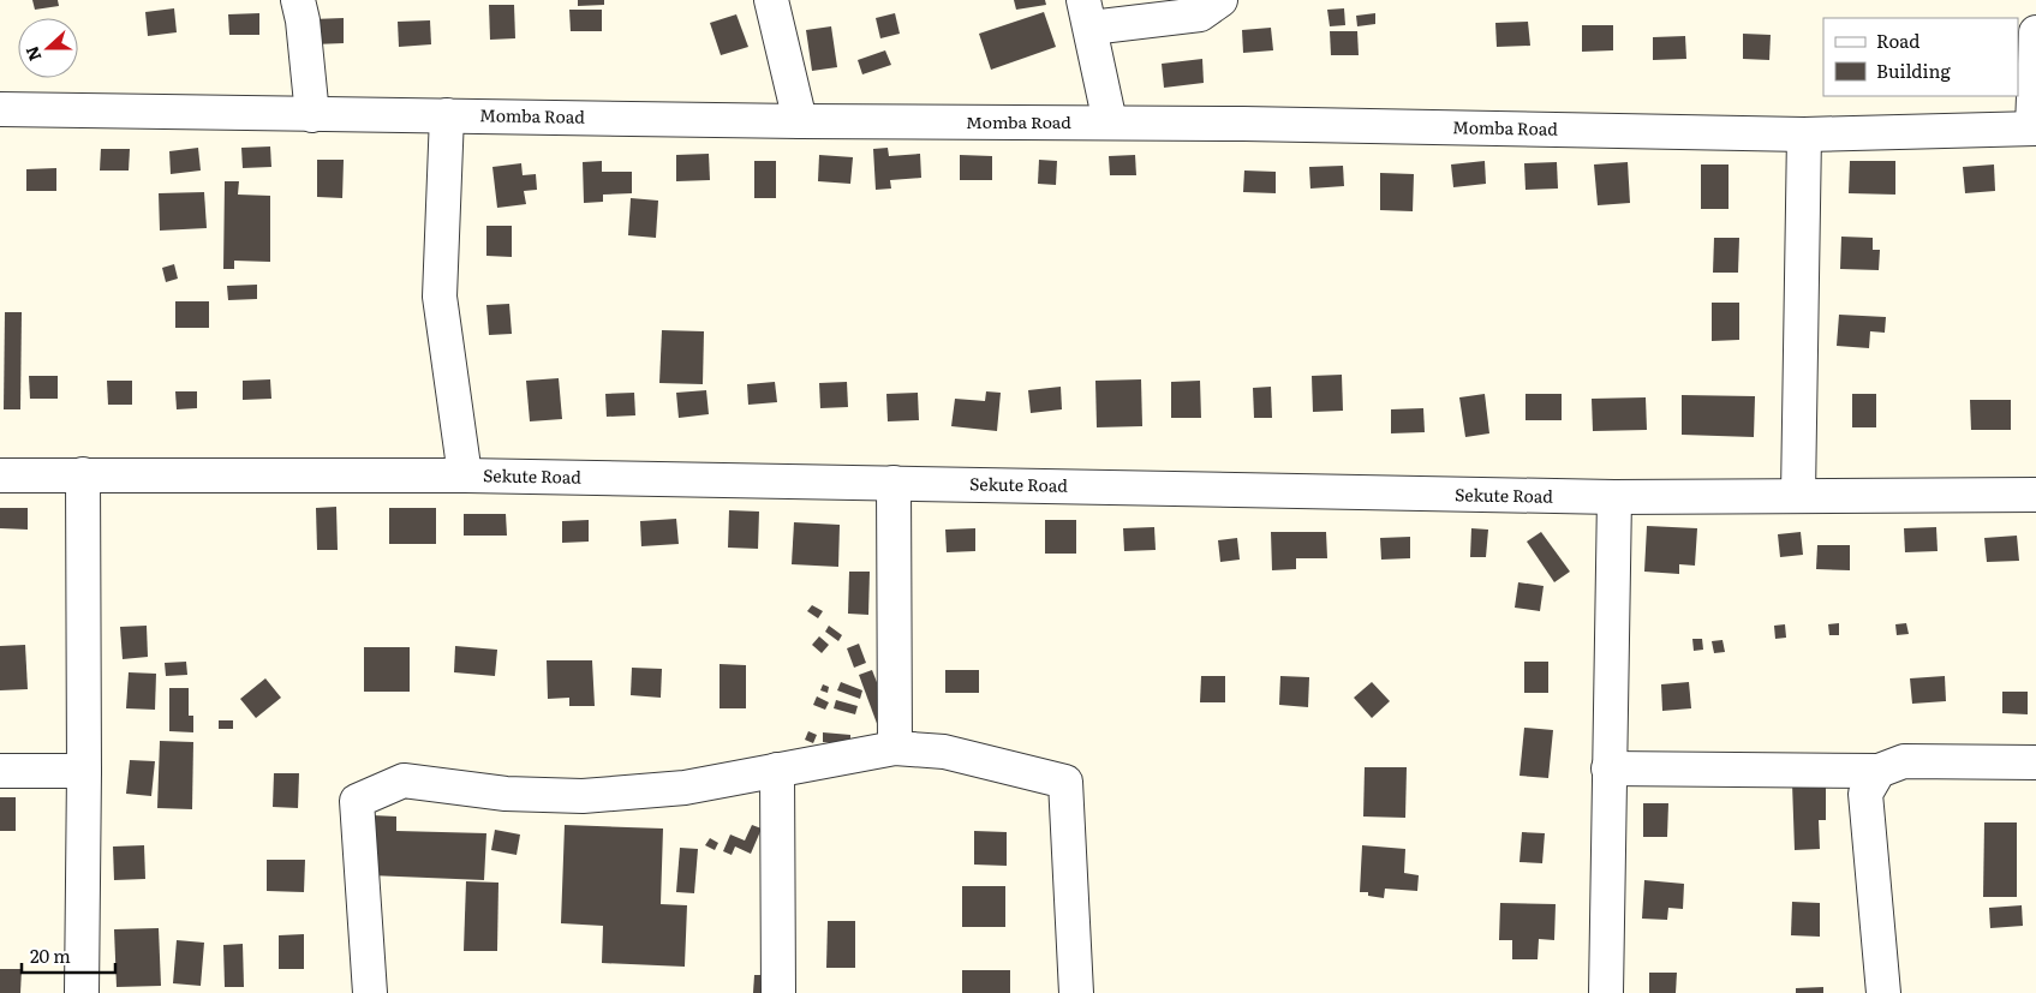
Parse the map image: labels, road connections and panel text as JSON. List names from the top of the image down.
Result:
{
  "streets": {
    "street": ["Momba Road", "Sekute Road"]
  },
  "legend": ["Road", "Building"],
  "scale_bar": "20 m",
  "north": "left"
}
